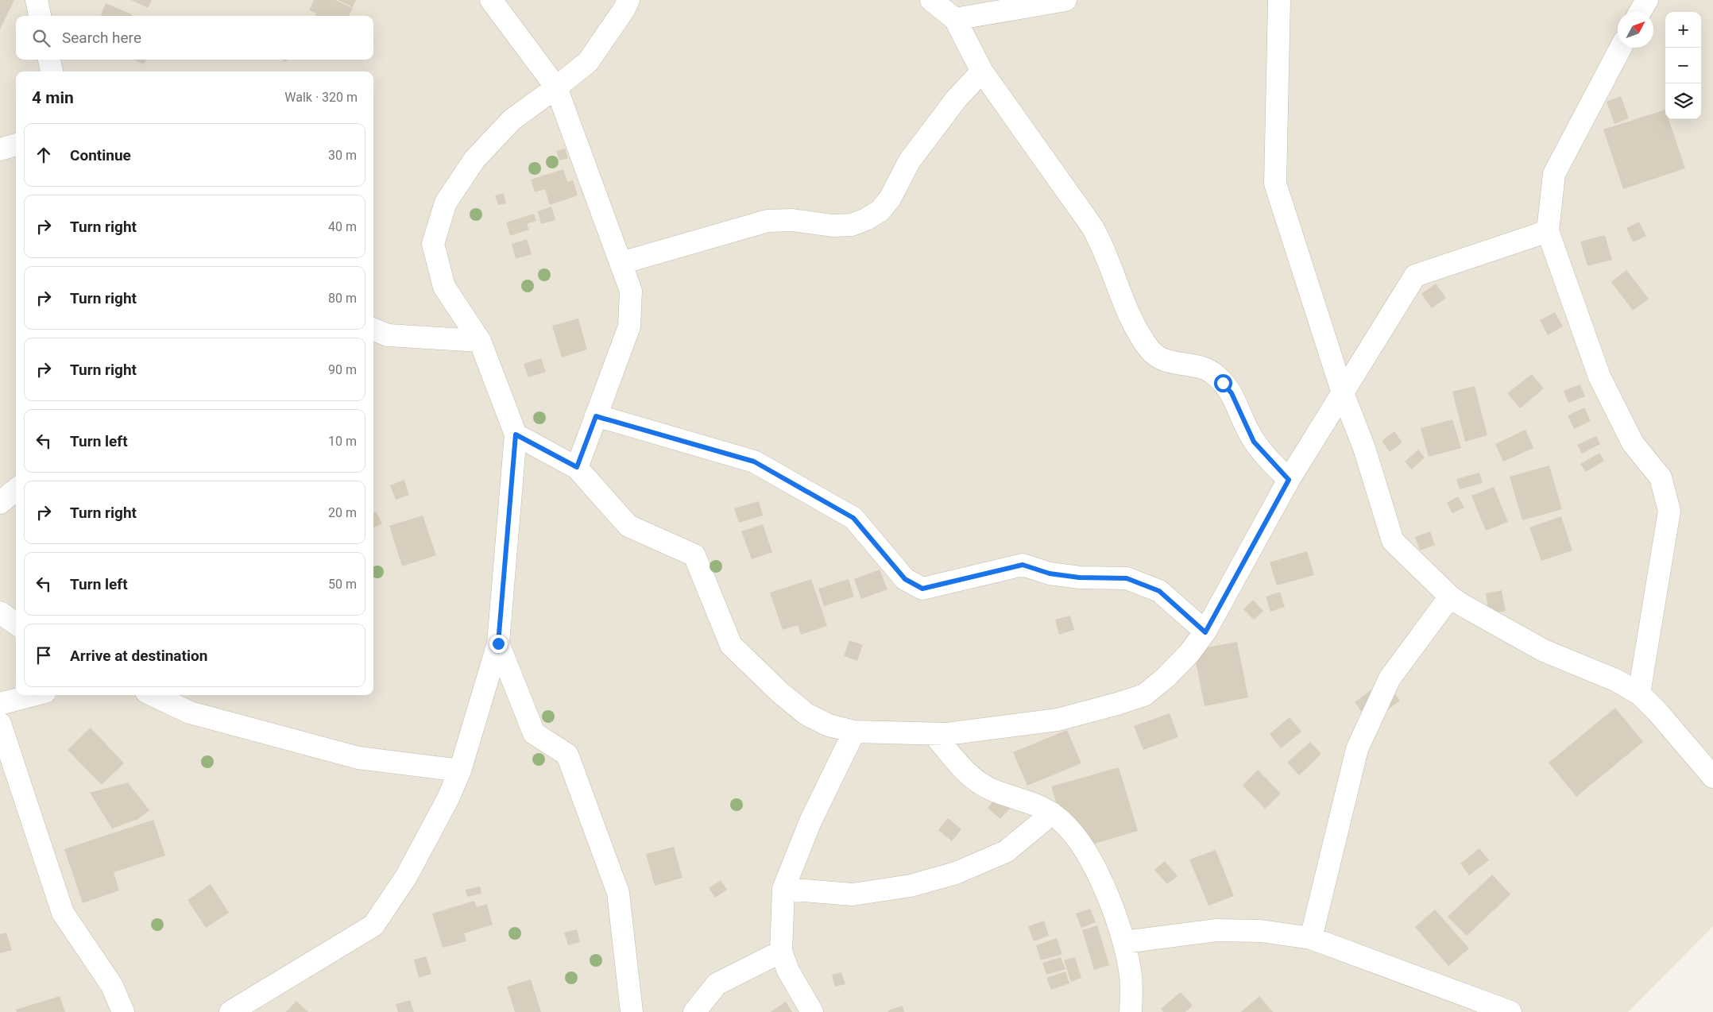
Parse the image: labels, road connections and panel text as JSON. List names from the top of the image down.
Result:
{
  "north": "top right",
  "page": {
    "map_buttons": ["+", "−"],
    "search": "Search here",
    "heading": ["4 min", "Walk · 320 m"],
    "list": [
      ["Continue", "30 m"],
      ["Turn right", "40 m"],
      ["Turn right", "80 m"],
      ["Turn right", "90 m"],
      ["Turn left", "10 m"],
      ["Turn right", "20 m"],
      ["Turn left", "50 m"],
      "Arrive at destination"
    ]
  }
}
